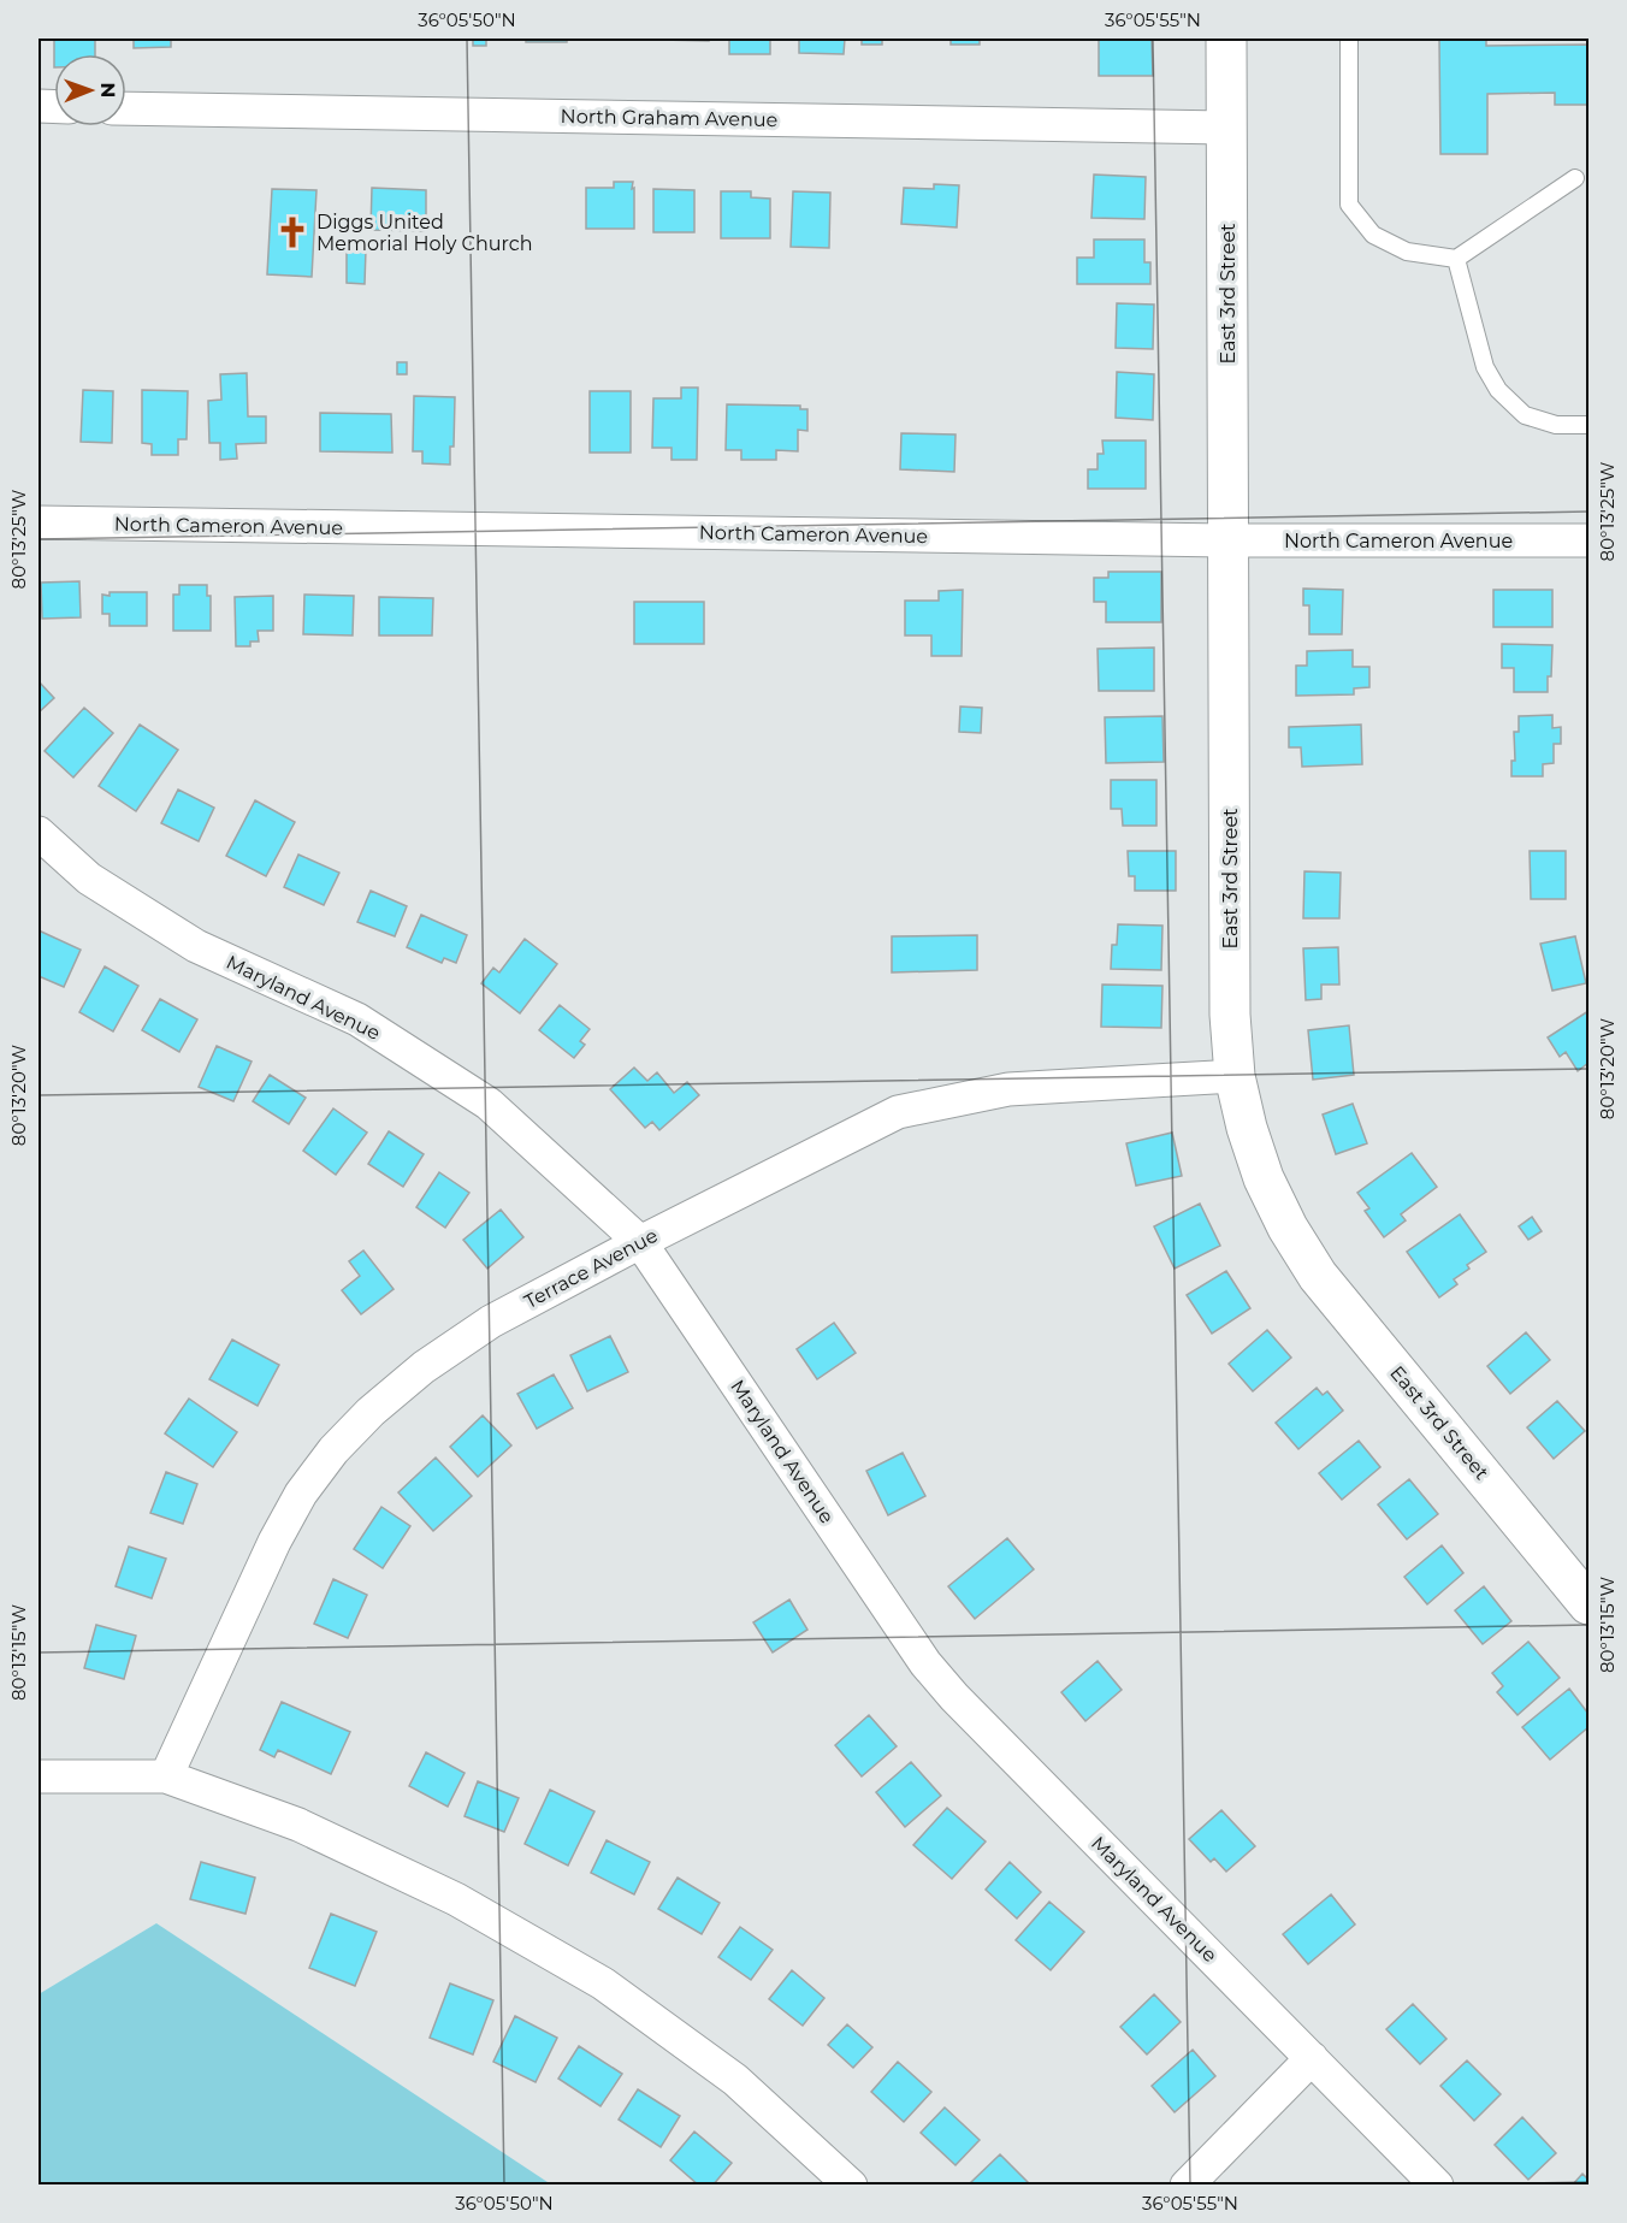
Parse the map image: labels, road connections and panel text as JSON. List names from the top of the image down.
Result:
{
  "streets": {
    "street": [
      "North Graham Avenue",
      "East 3rd Street",
      "North Cameron Avenue",
      "Maryland Avenue",
      "Terrace Avenue"
    ]
  },
  "crossings": [
    ["North Graham Avenue", "East 3rd Street"],
    ["East 3rd Street", "North Cameron Avenue"],
    ["East 3rd Street", "Terrace Avenue"],
    ["Maryland Avenue", "Terrace Avenue"]
  ],
  "places": {
    "church": ["Diggs United Memorial Holy Church"]
  },
  "north": "right",
  "coordinates": [
    "36°05'50\"N",
    "36°05'55\"N",
    "80°13'25\"W",
    "80°13'20\"W",
    "80°13'15\"W"
  ]
}
